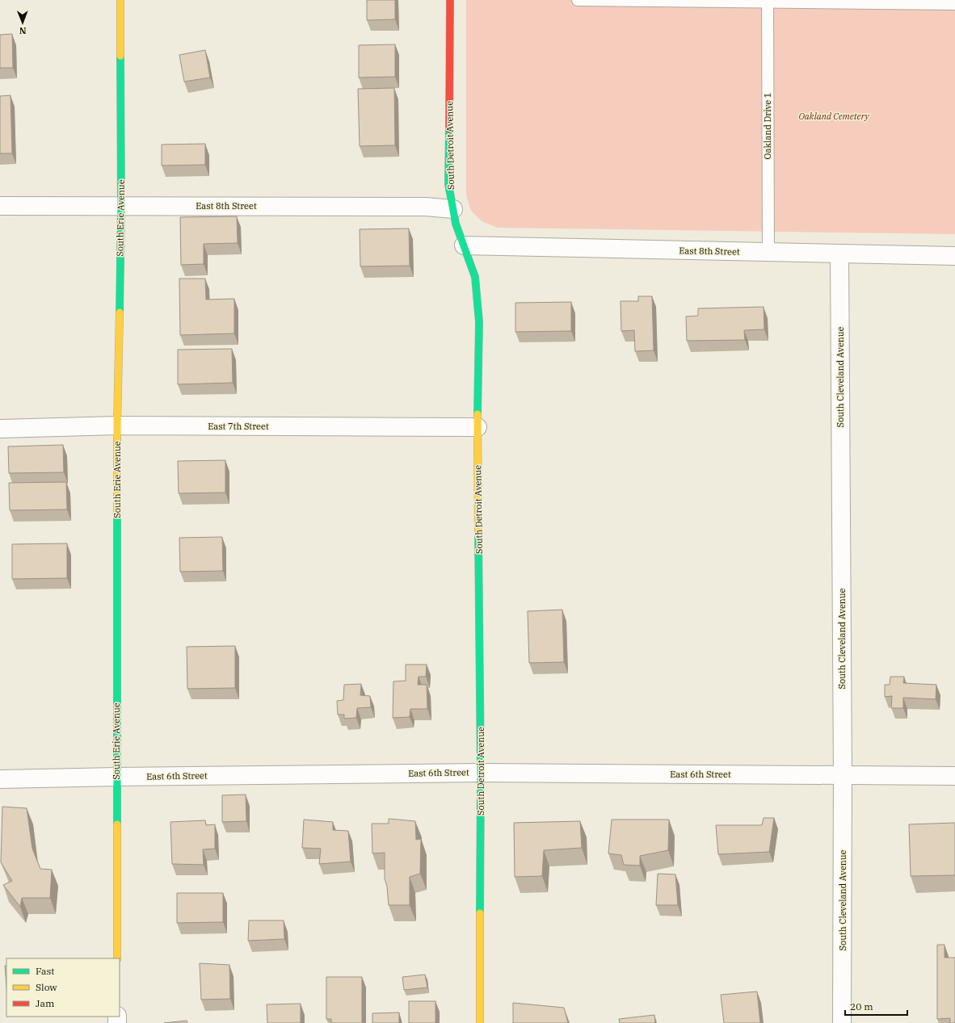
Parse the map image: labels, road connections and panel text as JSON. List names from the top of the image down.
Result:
{
  "streets": {
    "street": [
      "South Detroit Avenue",
      "East 8th Street",
      "South Erie Avenue",
      "South Cleveland Avenue",
      "East 7th Street",
      "East 6th Street"
    ],
    "lane": ["Oakland Drive 1"]
  },
  "crossings": [
    ["Oakland Drive 1", "East 8th Street"],
    ["South Detroit Avenue", "East 8th Street"],
    ["South Detroit Avenue", "East 7th Street"],
    ["South Detroit Avenue", "East 6th Street"],
    ["East 8th Street", "South Erie Avenue"],
    ["East 8th Street", "South Cleveland Avenue"],
    ["South Erie Avenue", "East 7th Street"],
    ["South Erie Avenue", "East 6th Street"],
    ["South Cleveland Avenue", "East 6th Street"]
  ],
  "parks": ["Oakland Cemetery"],
  "legend": ["Fast", "Slow", "Jam"],
  "scale_bar": "20 m",
  "north": "bottom"
}
